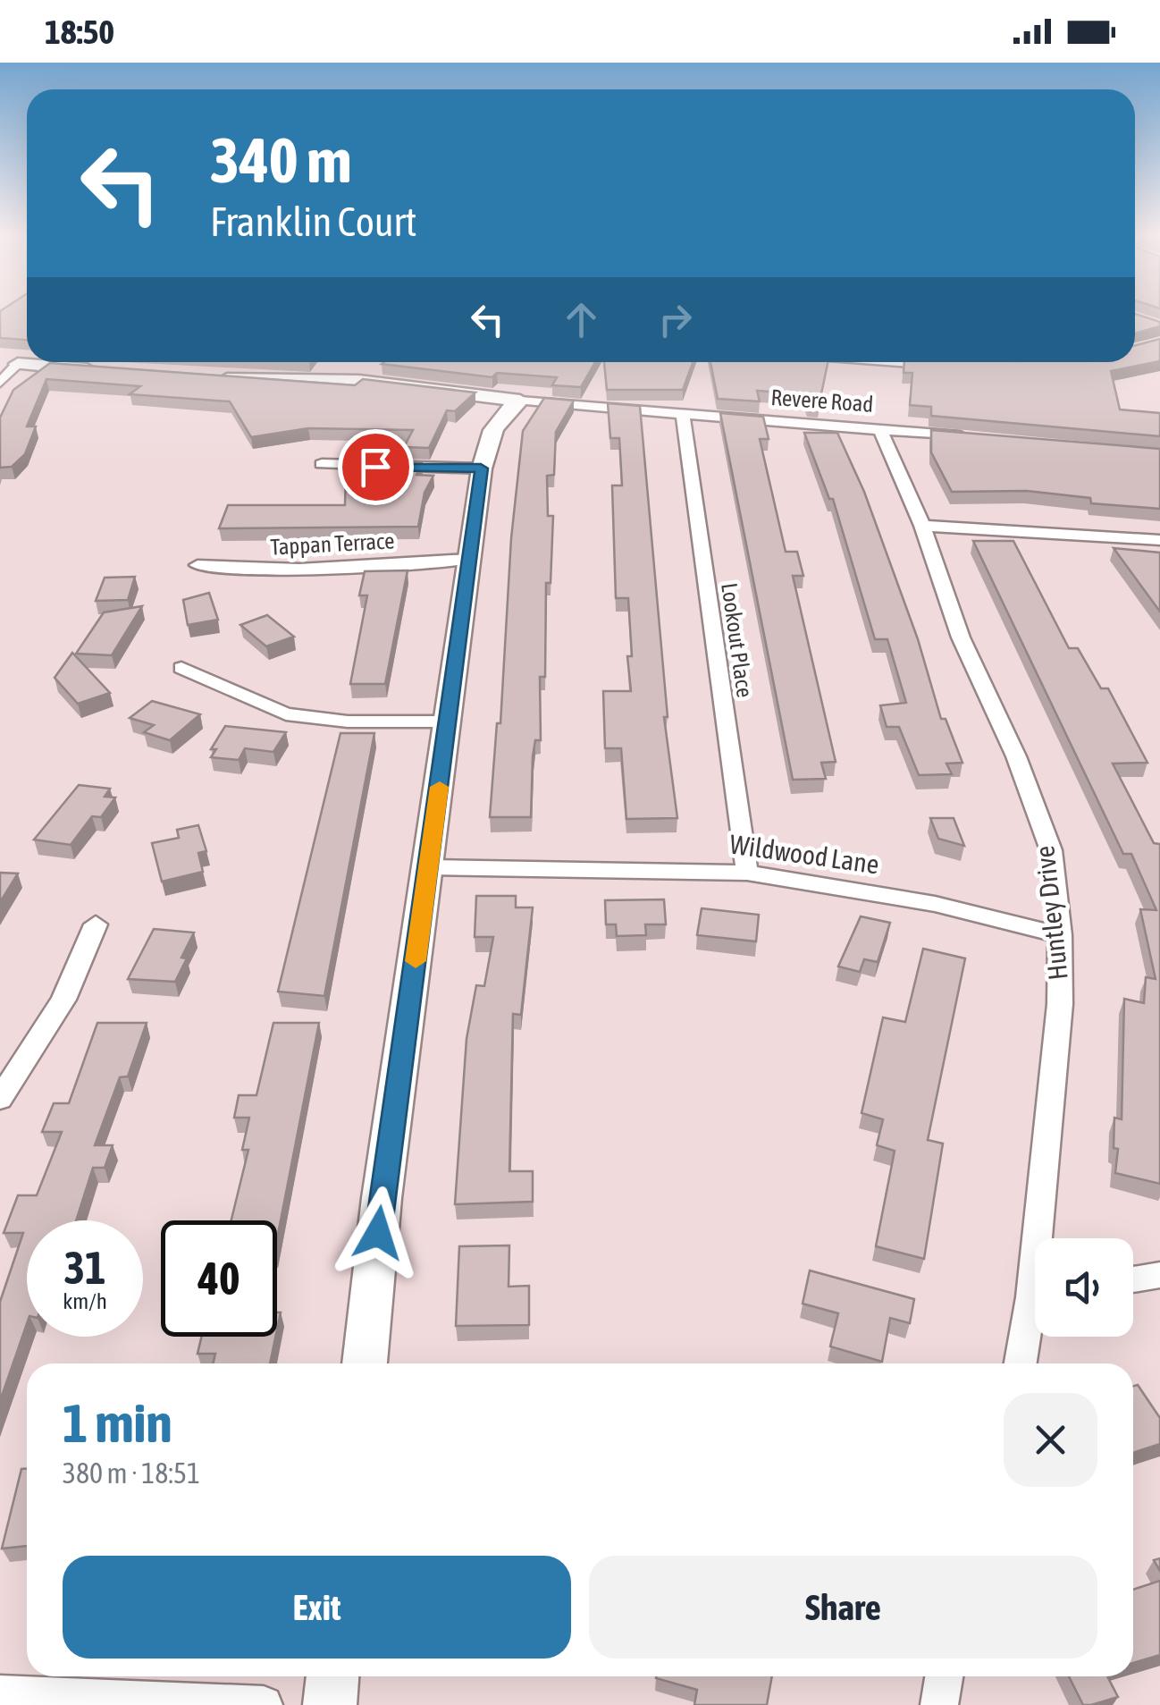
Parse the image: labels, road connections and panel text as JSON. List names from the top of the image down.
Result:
{
  "streets": {
    "street": [
      "Revere Road",
      "Tappan Terrace",
      "Lookout Place",
      "Wildwood Lane",
      "Huntley Drive"
    ]
  },
  "crossings": [
    ["Revere Road", "Lookout Place"],
    ["Revere Road", "Huntley Drive"],
    ["Lookout Place", "Wildwood Lane"],
    ["Wildwood Lane", "Huntley Drive"]
  ],
  "page": {
    "status": "18:50",
    "turn": ["340 m", "Franklin Court"],
    "speed": "31 km/h",
    "limit": "40",
    "heading": ["1 min", "380 m · 18:51"],
    "buttons": ["Exit", "Share"]
  }
}
